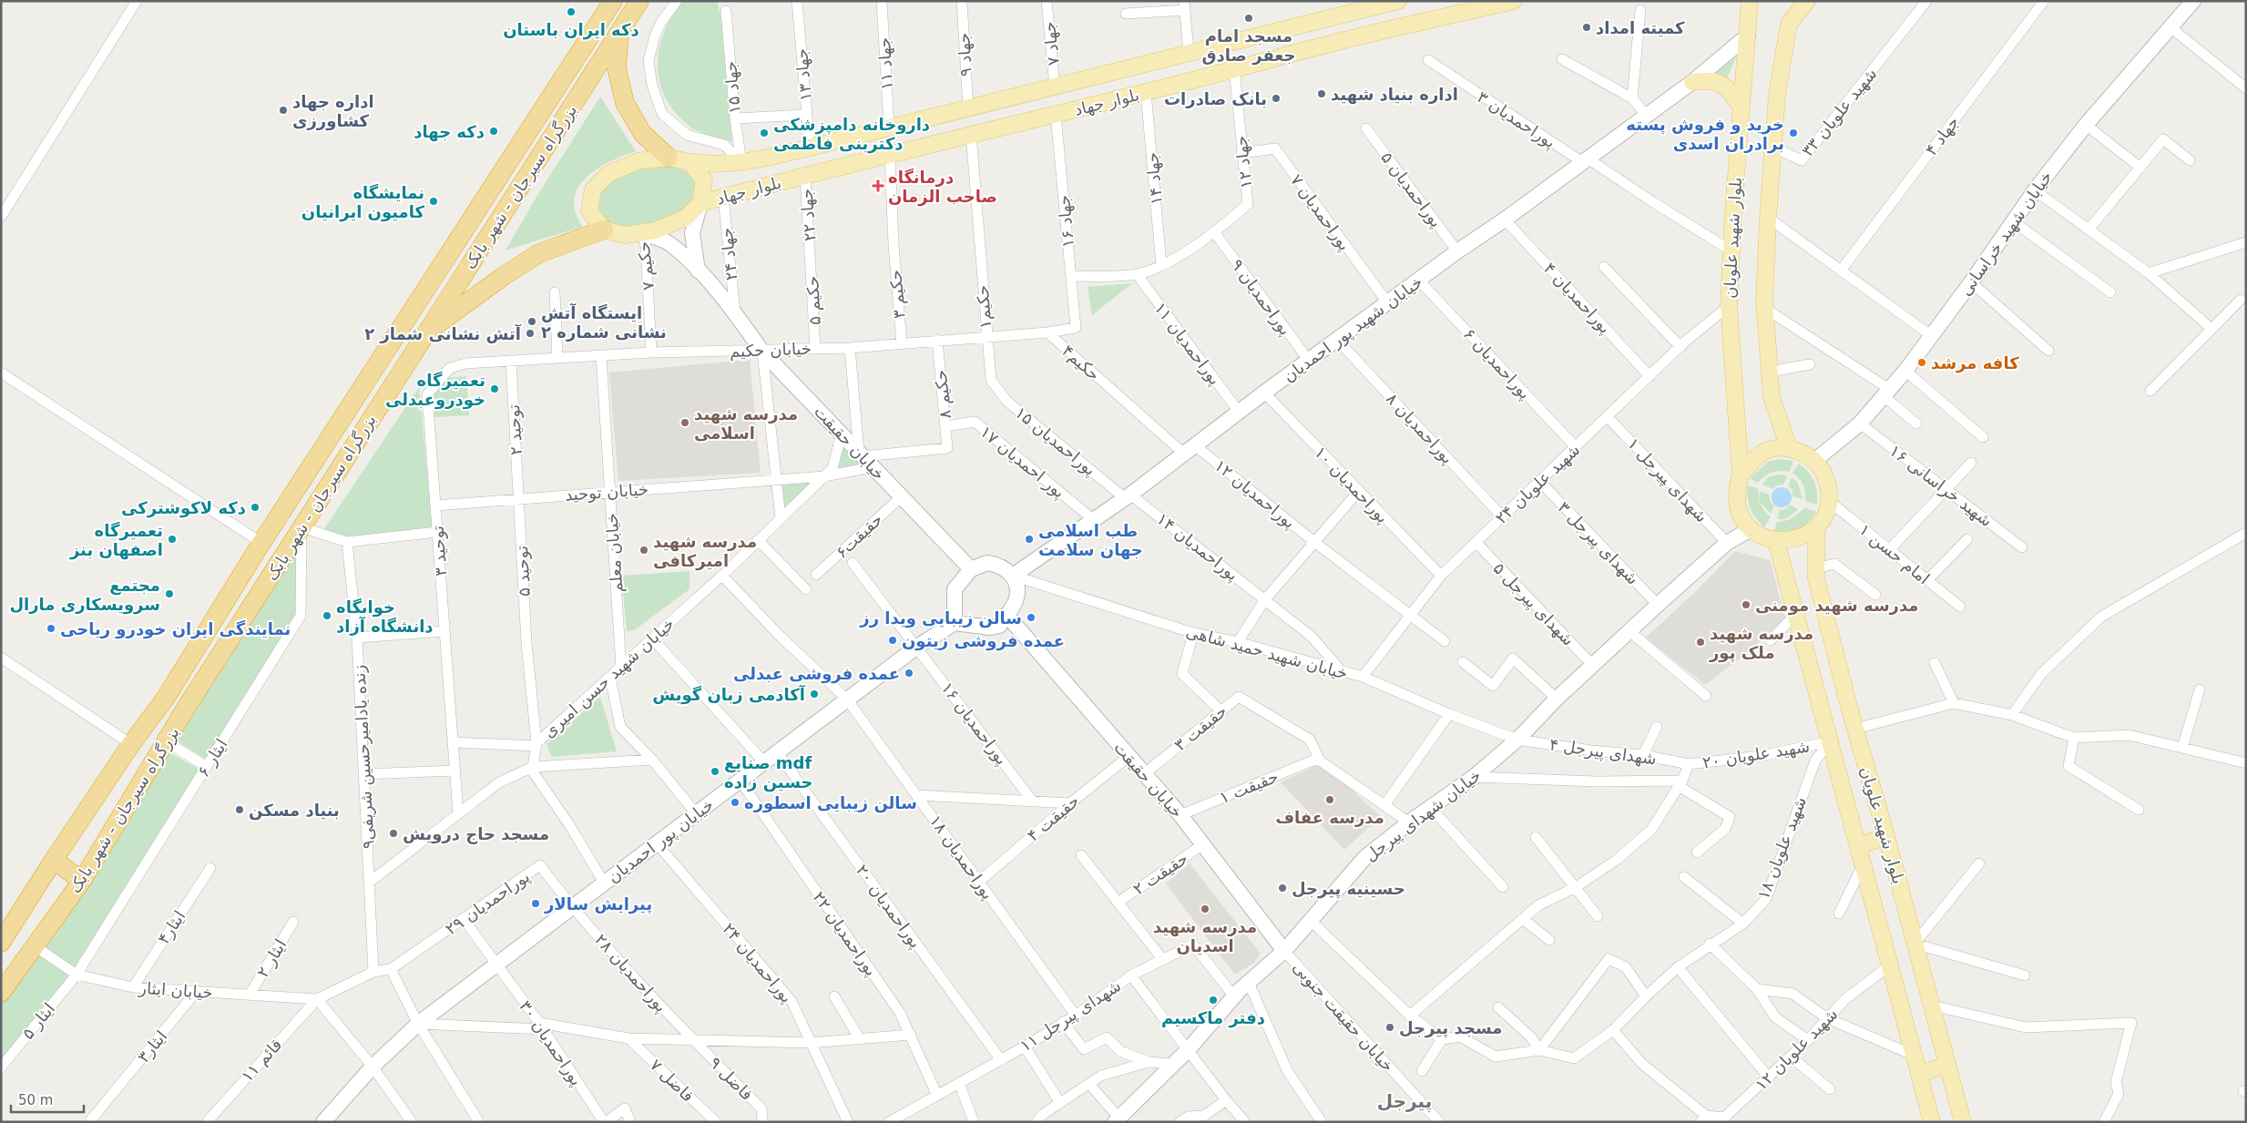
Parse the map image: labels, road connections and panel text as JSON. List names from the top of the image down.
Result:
{
  "streets": {
    "highway": ["بزرگراه سیرجان - شهر بابک"],
    "main road": ["بلوار جهاد", "بلوار شهید علویان"],
    "street": [
      "جهاد ۷",
      "جهاد ۹",
      "جهاد ۱۱",
      "جهاد ۱۳",
      "جهاد ۱۵",
      "شهید علویان ۳۳",
      "پوراحمدیان ۳",
      "جهاد ۴",
      "جهاد ۱۲",
      "جهاد ۱۴",
      "پوراحمدیان ۵",
      "پوراحمدیان ۷",
      "جهاد ۲۲",
      "جهاد ۱۶",
      "خیابان شهید خراسانی",
      "جهاد ۲۴",
      "حکیم ۷",
      "حکیم ۳",
      "پوراحمدیان ۹",
      "پوراحمدیان ۴",
      "حکیم ۵",
      "حکیم۱",
      "خیابان شهید پور احمدیان",
      "پوراحمدیان ۱۱",
      "خیابان حکیم",
      "حکیم۴",
      "پوراحمدیان ۶",
      "حکیم ۸",
      "پوراحمدیان ۸",
      "توحید ۲",
      "پوراحمدیان ۱۵",
      "خیابان حقیقت",
      "پور احمدیان ۱۷",
      "شهدای ‍‍‍‍‍‍پیرجل ۱",
      "شهید علویان ۲۴",
      "پوراحمدیان ۱۰",
      "شهید خراسانی ۱۶",
      "خیابان توحید",
      "پوراحمدیان ۱۲",
      "حقیقت۶",
      "شهدای پیرجل ۳",
      "پوراحمدیان ۱۴",
      "توحید ۳",
      "خیابان معلم",
      "امام حسن ۱",
      "توحید ۵",
      "شهدای پیرجل ۵",
      "خیابان شهید حمید شاهی",
      "خیابان شهید حسن امیری",
      "پوراحمدیان ۱۶",
      "حقیقت ۳",
      "شهدای پیرجل ۴",
      "شهید علویان ۲۰",
      "زنده یادامیرحسین شریفی۹",
      "ایثار ۶",
      "حقیقت ۱",
      "خیابان شهدای پیرجل",
      "حقیقت ۴",
      "خیابان پور احمدیان",
      "شهید علویان ۱۸",
      "پوراحمدیان ۱۸",
      "حقیقت ۲",
      "پوراحمدیان ۲۹",
      "پوراحمدیان ۲۰",
      "ایثار۴",
      "پوراحمدیان ۲۲",
      "ایثار ۲",
      "پوراحمدیان ۲۴",
      "پوراحمدیان ۲۸",
      "خیابان ایثار",
      "شهدای پیرجل ۱۱",
      "خیابان حقیقت جنوبی",
      "ایثار ۵",
      "پوراحمدیان ۳۰",
      "ایثار۳",
      "شهید علویان ۱۲",
      "قائم ۱۱",
      "فاضل ۹",
      "فاضل ۷"
    ]
  },
  "crossings": [
    ["جهاد ۷", "بلوار جهاد"],
    ["جهاد ۹", "بلوار جهاد"],
    ["جهاد ۱۱", "بلوار جهاد"],
    ["جهاد ۱۳", "بلوار جهاد"],
    ["جهاد ۱۵", "بلوار جهاد"],
    ["بلوار جهاد", "جهاد ۱۲"],
    ["بلوار جهاد", "جهاد ۱۴"],
    ["بلوار جهاد", "جهاد ۲۲"],
    ["بلوار جهاد", "جهاد ۱۶"],
    ["بلوار جهاد", "جهاد ۲۴"],
    ["بلوار جهاد", "حکیم ۷"],
    ["بلوار جهاد", "حکیم ۳"],
    ["بلوار جهاد", "حکیم۱"],
    ["بلوار جهاد", "خیابان حقیقت"],
    ["پوراحمدیان ۳", "بلوار شهید علویان"],
    ["پوراحمدیان ۳", "خیابان شهید پور احمدیان"],
    ["جهاد ۱۲", "جهاد ۱۴"],
    ["جهاد ۱۲", "پوراحمدیان ۷"],
    ["جهاد ۱۲", "جهاد ۱۶"],
    ["جهاد ۱۲", "پوراحمدیان ۹"],
    ["جهاد ۱۲", "پوراحمدیان ۱۱"],
    ["بزرگراه سیرجان - شهر بابک", "ایثار ۶"],
    ["بزرگراه سیرجان - شهر بابک", "خیابان ایثار"],
    ["پوراحمدیان ۵", "خیابان شهید پور احمدیان"],
    ["پوراحمدیان ۷", "خیابان شهید پور احمدیان"],
    ["جهاد ۲۲", "حکیم ۵"],
    ["جهاد ۱۶", "خیابان حکیم"],
    ["خیابان شهید خراسانی", "بلوار شهید علویان"],
    ["خیابان شهید خراسانی", "شهید خراسانی ۱۶"],
    ["خیابان شهید خراسانی", "امام حسن ۱"],
    ["خیابان شهید خراسانی", "خیابان شهدای پیرجل"],
    ["بلوار شهید علویان", "خیابان شهید پور احمدیان"],
    ["بلوار شهید علویان", "شهید علویان ۲۴"],
    ["بلوار شهید علویان", "امام حسن ۱"],
    ["بلوار شهید علویان", "شهید علویان ۲۰"],
    ["بلوار شهید علویان", "خیابان شهدای پیرجل"],
    ["بلوار شهید علویان", "شهید علویان ۱۸"],
    ["بلوار شهید علویان", "شهید علویان ۱۲"],
    ["جهاد ۲۴", "خیابان حقیقت"],
    ["حکیم ۷", "خیابان حکیم"],
    ["حکیم ۷", "خیابان حقیقت"],
    ["حکیم ۳", "خیابان حکیم"],
    ["پوراحمدیان ۹", "خیابان شهید پور احمدیان"],
    ["پوراحمدیان ۴", "خیابان شهید پور احمدیان"],
    ["پوراحمدیان ۴", "شهید علویان ۲۴"],
    ["حکیم ۵", "خیابان حکیم"],
    ["حکیم۱", "خیابان حکیم"],
    ["حکیم۱", "پوراحمدیان ۱۵"],
    ["خیابان شهید پور احمدیان", "پوراحمدیان ۱۱"],
    ["خیابان شهید پور احمدیان", "حکیم۴"],
    ["خیابان شهید پور احمدیان", "پوراحمدیان ۶"],
    ["خیابان شهید پور احمدیان", "پوراحمدیان ۸"],
    ["خیابان شهید پور احمدیان", "پوراحمدیان ۱۵"],
    ["خیابان شهید پور احمدیان", "خیابان حقیقت"],
    ["خیابان شهید پور احمدیان", "پور احمدیان ۱۷"],
    ["خیابان شهید پور احمدیان", "پوراحمدیان ۱۰"],
    ["خیابان شهید پور احمدیان", "پوراحمدیان ۱۲"],
    ["خیابان شهید پور احمدیان", "پوراحمدیان ۱۴"],
    ["خیابان شهید پور احمدیان", "خیابان شهید حمید شاهی"],
    ["خیابان شهید پور احمدیان", "خیابان پور احمدیان"],
    ["خیابان حکیم", "حکیم۴"],
    ["خیابان حکیم", "حکیم ۸"],
    ["خیابان حکیم", "توحید ۲"],
    ["خیابان حکیم", "خیابان حقیقت"],
    ["خیابان حکیم", "توحید ۳"],
    ["خیابان حکیم", "خیابان معلم"],
    ["حکیم۴", "پوراحمدیان ۱۲"],
    ["پوراحمدیان ۶", "شهید علویان ۲۴"],
    ["حکیم ۸", "پور احمدیان ۱۷"],
    ["حکیم ۸", "خیابان توحید"],
    ["پوراحمدیان ۸", "شهید علویان ۲۴"],
    ["توحید ۲", "خیابان توحید"],
    ["توحید ۲", "توحید ۵"],
    ["پوراحمدیان ۱۵", "پوراحمدیان ۱۴"],
    ["خیابان حقیقت", "خیابان توحید"],
    ["خیابان حقیقت", "حقیقت۶"],
    ["خیابان حقیقت", "خیابان شهید حمید شاهی"],
    ["خیابان حقیقت", "خیابان شهید حسن امیری"],
    ["خیابان حقیقت", "حقیقت ۳"],
    ["خیابان حقیقت", "حقیقت ۱"],
    ["خیابان حقیقت", "خیابان شهدای پیرجل"],
    ["خیابان حقیقت", "حقیقت ۴"],
    ["خیابان حقیقت", "خیابان پور احمدیان"],
    ["خیابان حقیقت", "حقیقت ۲"],
    ["خیابان حقیقت", "خیابان حقیقت جنوبی"],
    ["شهدای ‍‍‍‍‍‍پیرجل ۱", "شهید علویان ۲۴"],
    ["شهدای ‍‍‍‍‍‍پیرجل ۱", "خیابان شهدای پیرجل"],
    ["شهید علویان ۲۴", "پوراحمدیان ۱۰"],
    ["شهید علویان ۲۴", "پوراحمدیان ۱۲"],
    ["شهید علویان ۲۴", "شهدای پیرجل ۳"],
    ["شهید علویان ۲۴", "شهدای پیرجل ۵"],
    ["شهید علویان ۲۴", "خیابان شهید حمید شاهی"],
    ["خیابان توحید", "توحید ۳"],
    ["خیابان توحید", "خیابان معلم"],
    ["خیابان توحید", "توحید ۵"],
    ["خیابان توحید", "خیابان شهید حسن امیری"],
    ["شهدای پیرجل ۳", "خیابان شهدای پیرجل"],
    ["پوراحمدیان ۱۴", "خیابان شهید حمید شاهی"],
    ["خیابان معلم", "خیابان شهید حسن امیری"],
    ["امام حسن ۱", "خیابان شهدای پیرجل"],
    ["توحید ۵", "خیابان شهید حسن امیری"],
    ["شهدای پیرجل ۵", "خیابان شهدای پیرجل"],
    ["خیابان شهید حمید شاهی", "شهدای پیرجل ۴"],
    ["خیابان شهید حمید شاهی", "خیابان شهدای پیرجل"],
    ["خیابان شهید حمید شاهی", "خیابان پور احمدیان"],
    ["خیابان شهید حسن امیری", "پوراحمدیان ۱۸"],
    ["پوراحمدیان ۱۶", "خیابان پور احمدیان"],
    ["حقیقت ۳", "حقیقت ۱"],
    ["شهدای پیرجل ۴", "شهید علویان ۲۰"],
    ["شهدای پیرجل ۴", "خیابان شهدای پیرجل"],
    ["شهید علویان ۲۰", "شهید علویان ۱۸"],
    ["زنده یادامیرحسین شریفی۹", "خیابان ایثار"],
    ["ایثار ۶", "خیابان ایثار"],
    ["ایثار ۶", "ایثار ۵"],
    ["خیابان شهدای پیرجل", "شهدای پیرجل ۱۱"],
    ["خیابان شهدای پیرجل", "خیابان حقیقت جنوبی"],
    ["حقیقت ۴", "پوراحمدیان ۱۸"],
    ["خیابان پور احمدیان", "پوراحمدیان ۱۸"],
    ["خیابان پور احمدیان", "پوراحمدیان ۲۹"],
    ["خیابان پور احمدیان", "پوراحمدیان ۲۰"],
    ["خیابان پور احمدیان", "پوراحمدیان ۲۲"],
    ["خیابان پور احمدیان", "پوراحمدیان ۲۴"],
    ["خیابان پور احمدیان", "پوراحمدیان ۲۸"],
    ["خیابان پور احمدیان", "پوراحمدیان ۳۰"],
    ["پوراحمدیان ۱۸", "شهدای پیرجل ۱۱"],
    ["پوراحمدیان ۲۹", "پوراحمدیان ۲۸"],
    ["پوراحمدیان ۲۹", "خیابان ایثار"],
    ["پوراحمدیان ۲۹", "پوراحمدیان ۳۰"],
    ["پوراحمدیان ۲۰", "شهدای پیرجل ۱۱"],
    ["ایثار۴", "خیابان ایثار"],
    ["پوراحمدیان ۲۲", "شهدای پیرجل ۱۱"],
    ["ایثار ۲", "خیابان ایثار"],
    ["پوراحمدیان ۲۸", "فاضل ۹"],
    ["خیابان ایثار", "ایثار ۵"],
    ["خیابان ایثار", "ایثار۳"],
    ["خیابان ایثار", "قائم ۱۱"]
  ],
  "districts": ["پیرجل"],
  "places": {
    "other": [
      "دکه ایران باستان",
      "مسجد امام جعفر صادق",
      "کمیته امداد",
      "اداره بنیاد شهید",
      "بانک صادرات",
      "اداره جهاد کشاورزی",
      "دکه جهاد",
      "داروخانه دامپزشکی دکتربنی فاطمی",
      "خرید و فروش پسته برادران اسدی",
      "نمایشگاه کامیون ایرانیان",
      "ایستگاه آتش نشانی شماره ۲",
      "آتش نشانی شمار ۲",
      "کافه مرشد",
      "تعمیرگاه خودروعبدلی",
      "مدرسه شهید اسلامی",
      "دکه لاکوشترکی",
      "تعمیرگاه اصفهان بنز",
      "طب اسلامی جهان سلامت",
      "مدرسه شهید امیرکافی",
      "مجتمع سرویسکاری مارال",
      "مدرسه شهید مومنی",
      "خوابگاه دانشگاه آزاد",
      "سالن زیبایی ویدا رز",
      "نمایندگی ایران خودرو ریاحی",
      "عمده فروشی زیتون",
      "مدرسه شهید ملک پور",
      "عمده فروشی عبدلی",
      "آکادمی زبان گویش",
      "صنایع mdf حسین زاده",
      "مدرسه عفاف",
      "سالن زیبایی اسطوره",
      "بنیاد مسکن",
      "مسجد حاج درویش",
      "حسینیه پیرجل",
      "پیرایش سالار",
      "مدرسه شهید اسدیان",
      "دفتر ماکسیم",
      "مسجد پیرجل"
    ],
    "health": ["درمانگاه صاحب الزمان"]
  },
  "scale_bar": "50 m"
}
